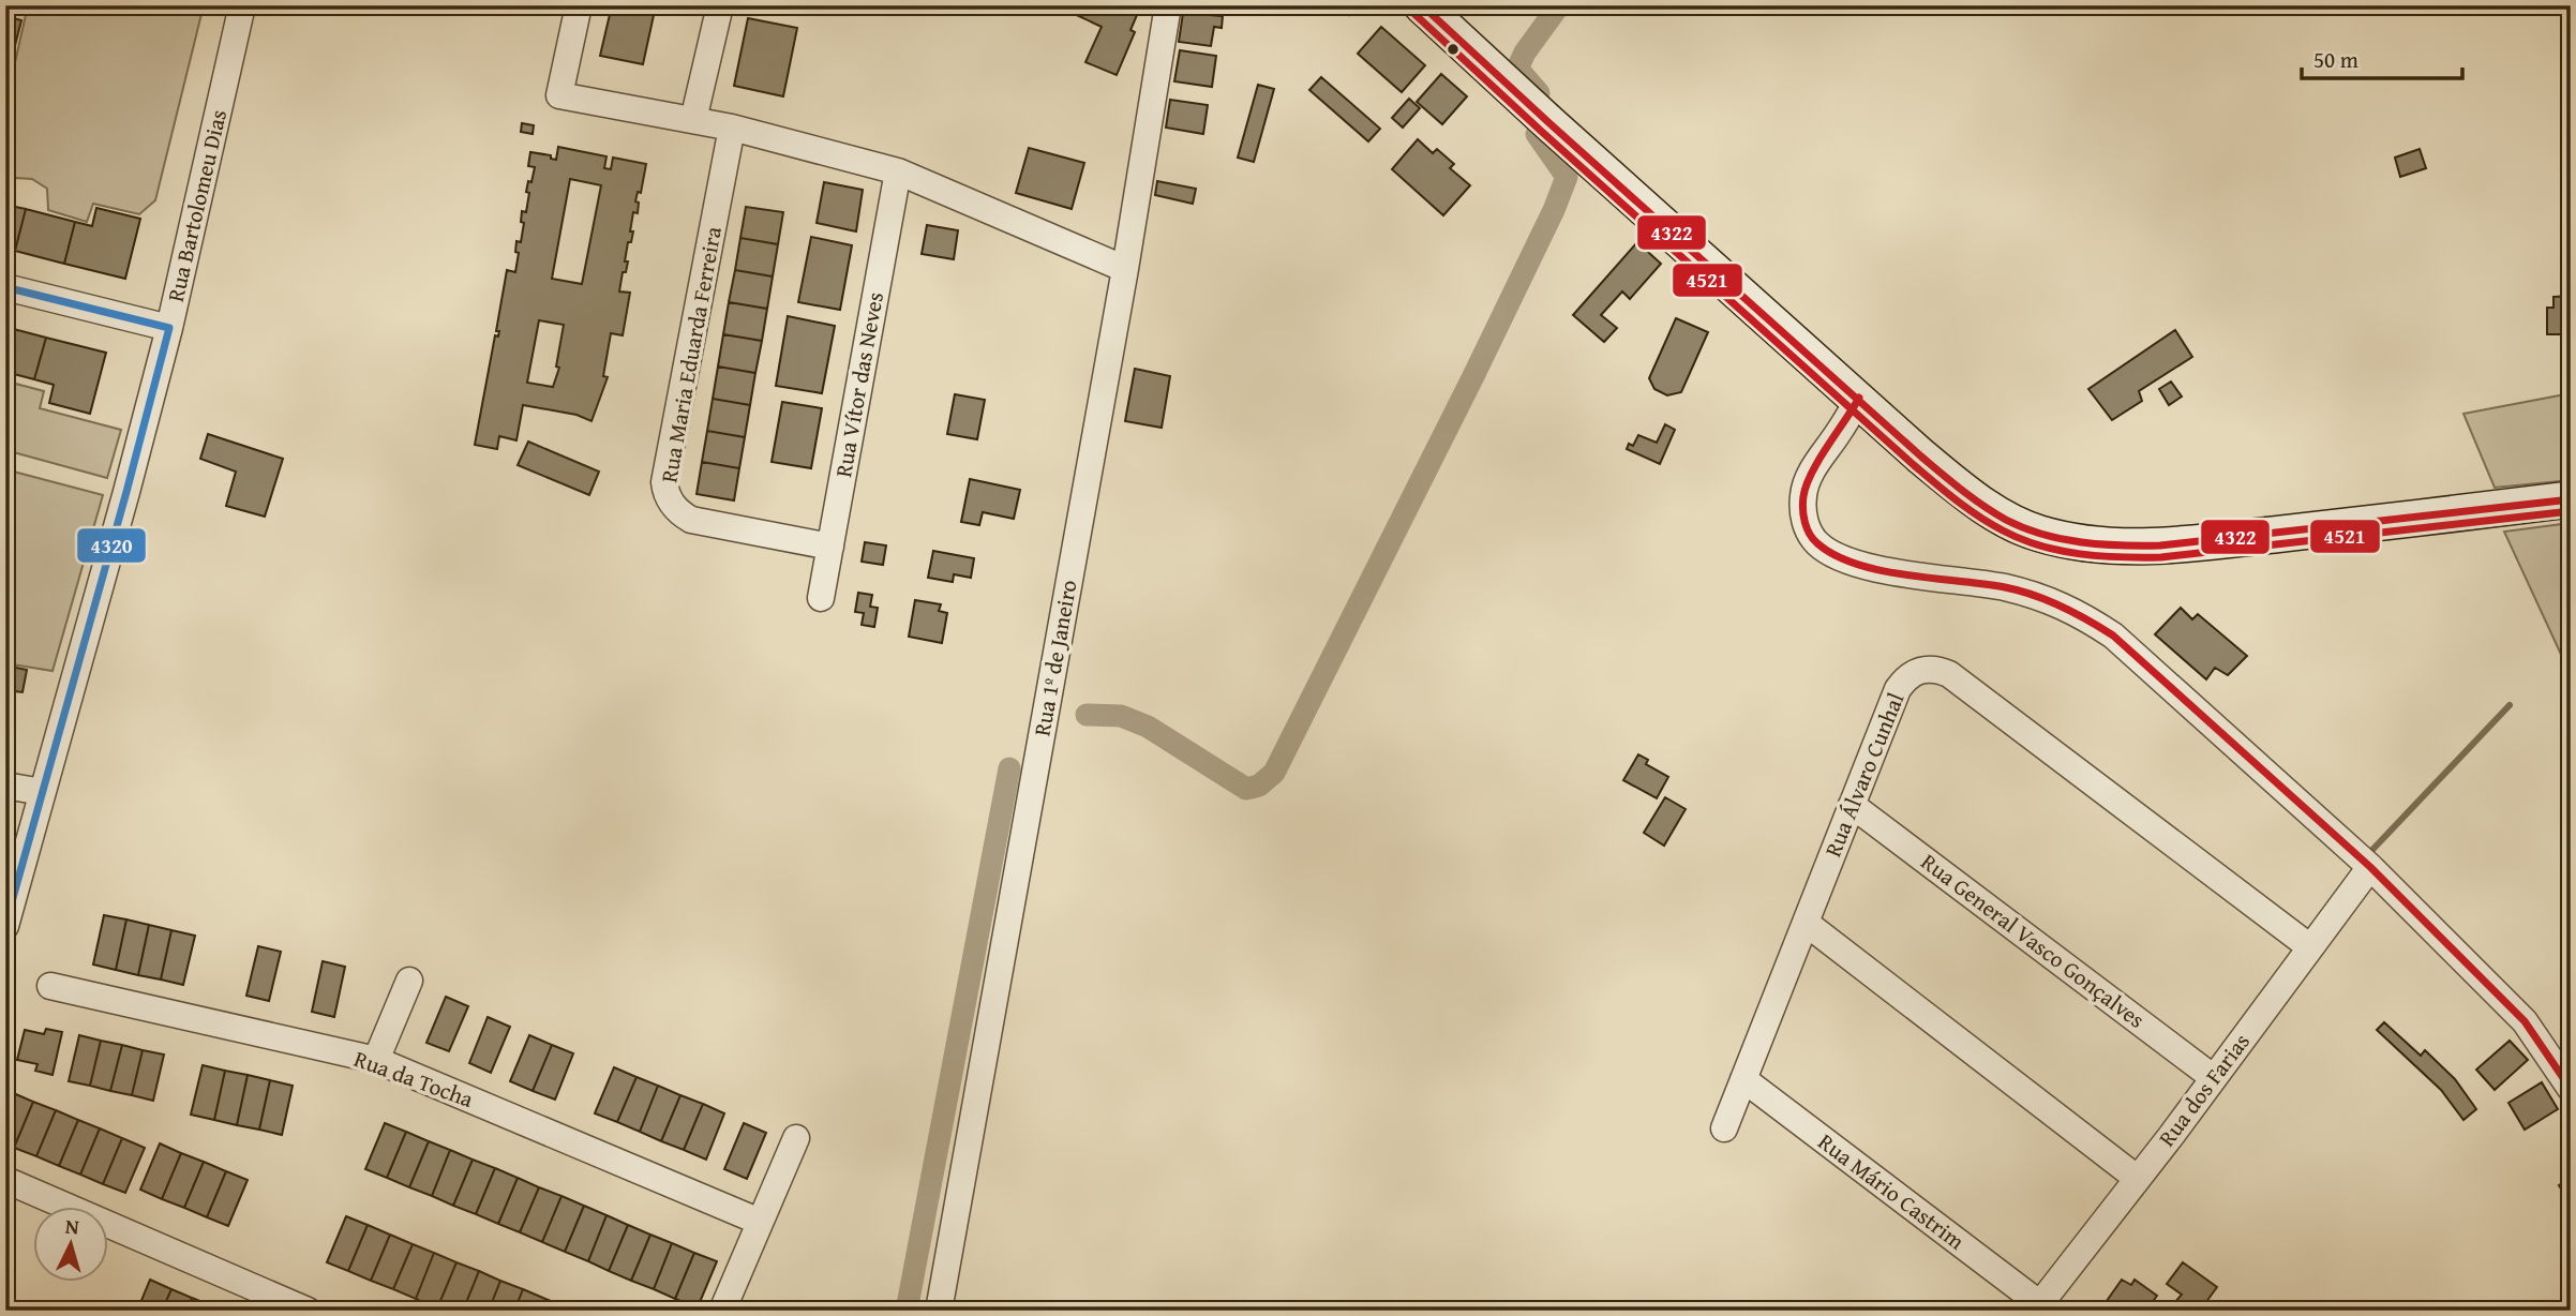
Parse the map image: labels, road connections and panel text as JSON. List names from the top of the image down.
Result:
{
  "streets": {
    "street": [
      "Rua Bartolomeu Dias",
      "Rua Maria Eduarda Ferreira",
      "Rua Vítor das Neves",
      "Rua 1º de Janeiro",
      "Rua Álvaro Cunhal",
      "Rua General Vasco Gonçalves",
      "Rua da Tocha",
      "Rua dos Farias",
      "Rua Mário Castrim"
    ]
  },
  "crossings": [
    ["Rua Maria Eduarda Ferreira", "Rua Vítor das Neves"],
    ["Rua Álvaro Cunhal", "Rua General Vasco Gonçalves"],
    ["Rua Álvaro Cunhal", "Rua dos Farias"],
    ["Rua Álvaro Cunhal", "Rua Mário Castrim"],
    ["Rua General Vasco Gonçalves", "Rua dos Farias"],
    ["Rua dos Farias", "Rua Mário Castrim"]
  ],
  "lines": ["transit line 4322", "transit line 4521", "transit line 4320"],
  "scale_bar": "50 m",
  "north": "top"
}
